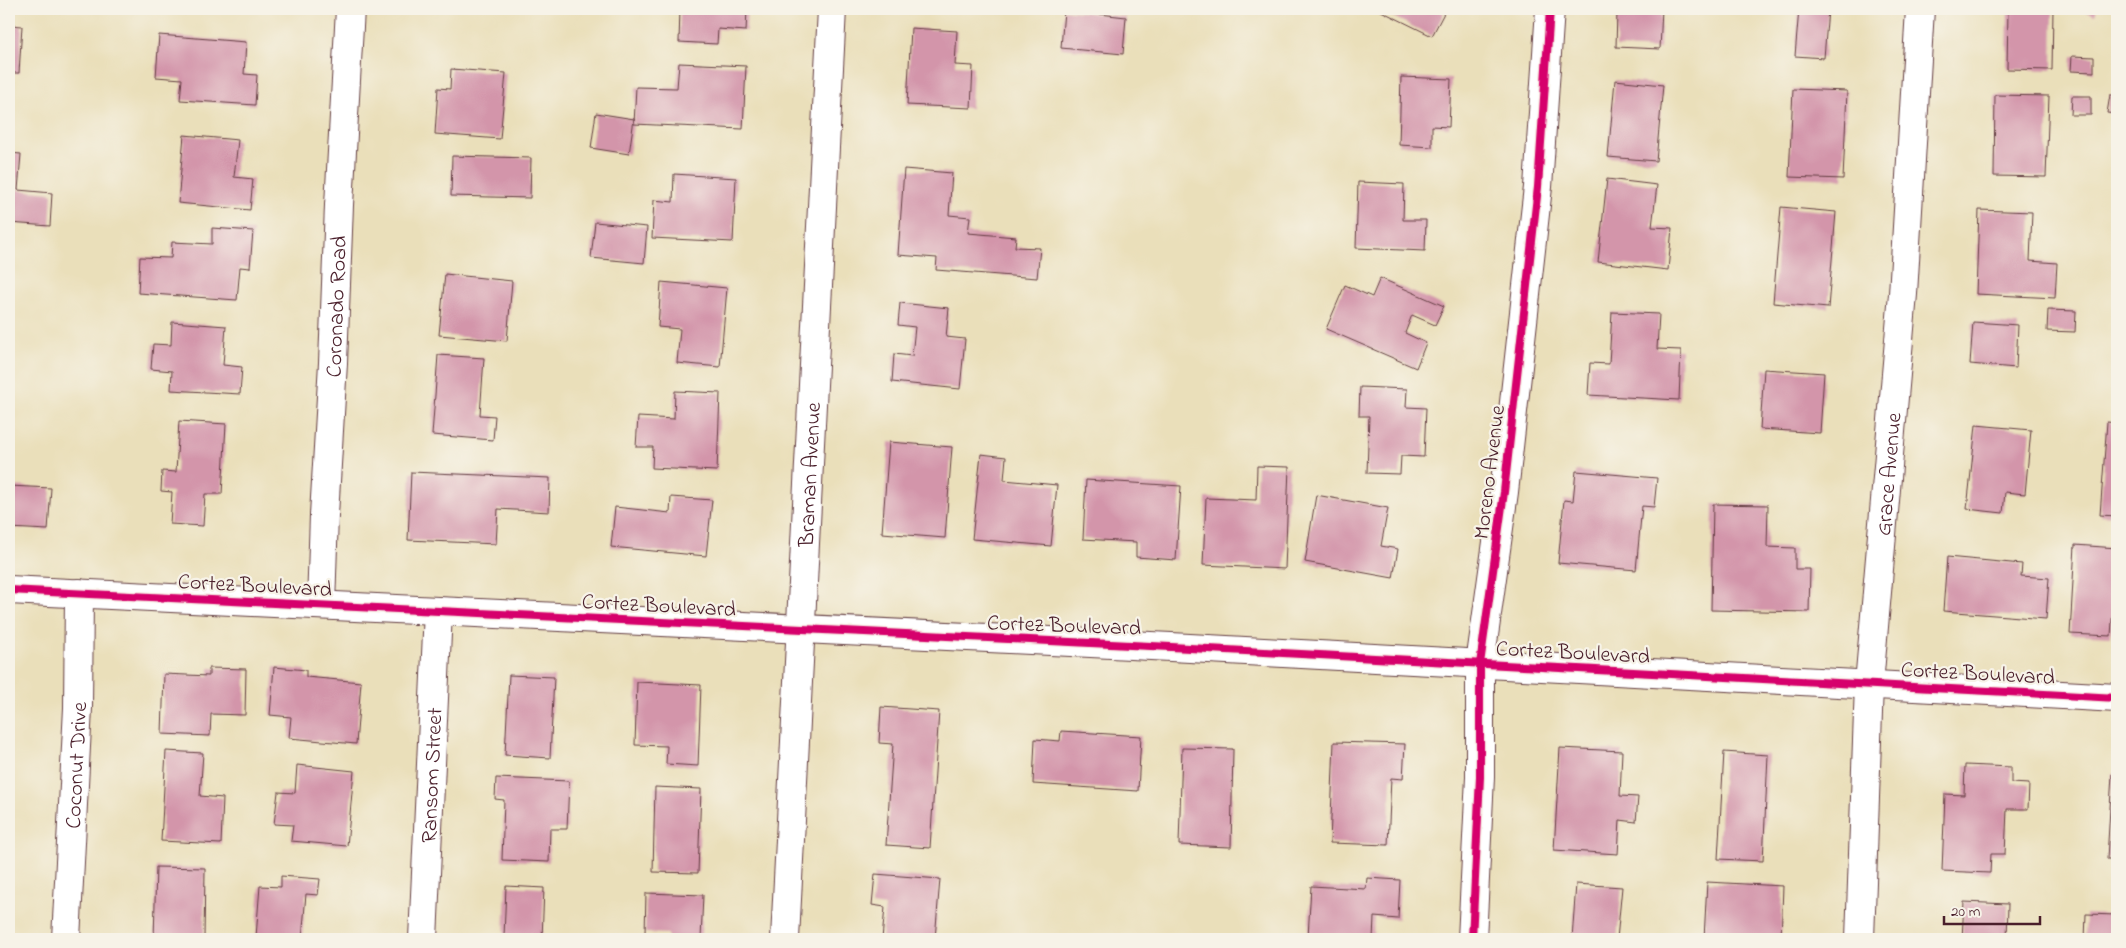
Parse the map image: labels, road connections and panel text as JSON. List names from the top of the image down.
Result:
{
  "streets": {
    "street": [
      "Coronado Road",
      "Moreno Avenue",
      "Braman Avenue",
      "Grace Avenue",
      "Cortez Boulevard",
      "Coconut Drive",
      "Ransom Street"
    ]
  },
  "crossings": [
    ["Coronado Road", "Cortez Boulevard"],
    ["Moreno Avenue", "Cortez Boulevard"],
    ["Braman Avenue", "Cortez Boulevard"],
    ["Grace Avenue", "Cortez Boulevard"],
    ["Cortez Boulevard", "Coconut Drive"],
    ["Cortez Boulevard", "Ransom Street"]
  ],
  "scale_bar": "20 m"
}
